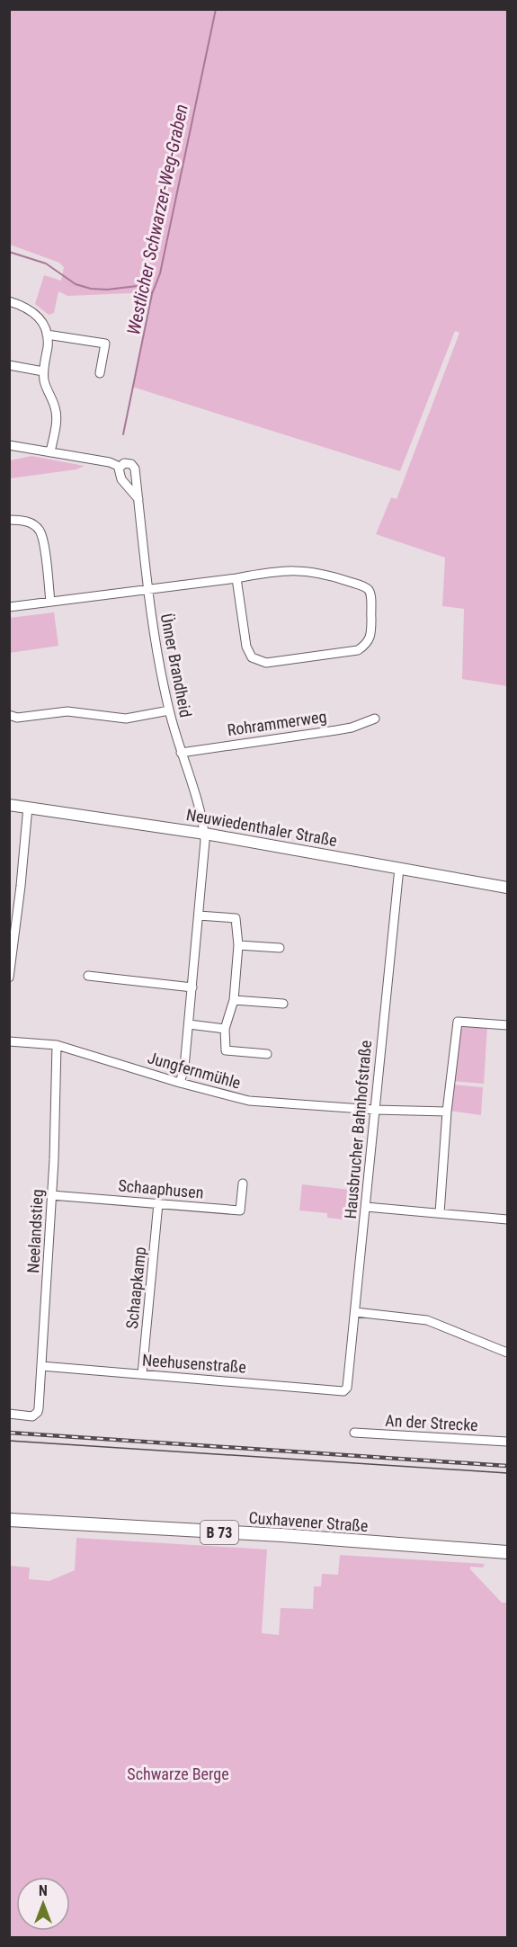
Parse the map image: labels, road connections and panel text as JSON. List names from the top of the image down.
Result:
{
  "streets": {
    "main road": ["Cuxhavener Straße", "B 73"],
    "street": [
      "Ünner Brandheid",
      "Rohrammerweg",
      "Neuwiedenthaler Straße",
      "Jungfernmühle",
      "Hausbrucher Bahnhofstraße",
      "Schaaphusen",
      "Neelandstieg",
      "Schaapkamp",
      "Neehusenstraße",
      "An der Strecke"
    ]
  },
  "crossings": [
    ["Ünner Brandheid", "Rohrammerweg"],
    ["Ünner Brandheid", "Neuwiedenthaler Straße"],
    ["Ünner Brandheid", "Jungfernmühle"],
    ["Neuwiedenthaler Straße", "Hausbrucher Bahnhofstraße"],
    ["Jungfernmühle", "Hausbrucher Bahnhofstraße"],
    ["Jungfernmühle", "Neelandstieg"],
    ["Hausbrucher Bahnhofstraße", "Neehusenstraße"],
    ["Schaaphusen", "Neelandstieg"],
    ["Schaaphusen", "Schaapkamp"],
    ["Neelandstieg", "Neehusenstraße"],
    ["Schaapkamp", "Neehusenstraße"]
  ],
  "water": ["Westlicher Schwarzer-Weg-Graben"],
  "parks": ["Schwarze Berge"],
  "north": "top"
}
